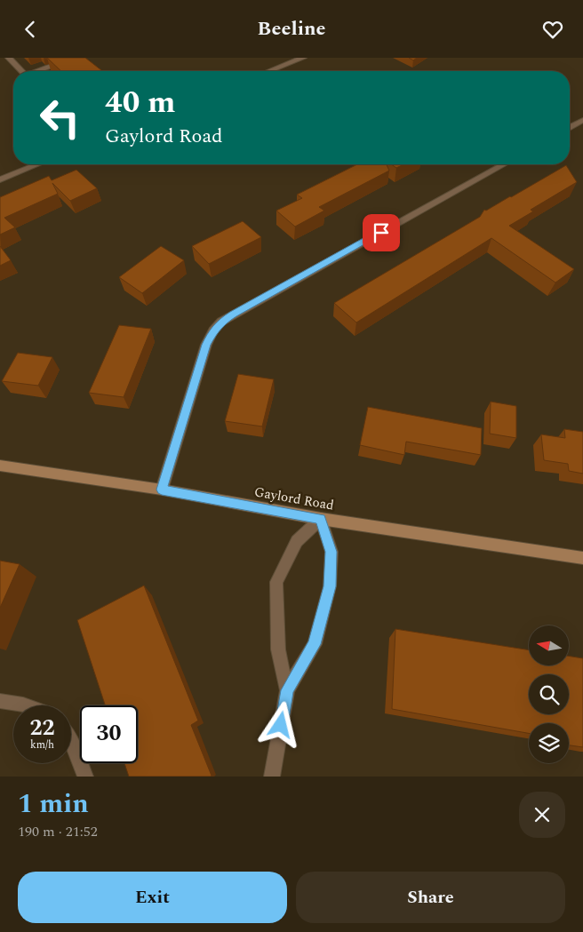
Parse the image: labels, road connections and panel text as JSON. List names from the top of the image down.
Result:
{
  "streets": {
    "street": ["Gaylord Road"]
  },
  "north": "left",
  "page": {
    "header": "Beeline",
    "turn": ["40 m", "Gaylord Road"],
    "speed": "22 km/h",
    "limit": "30",
    "heading": ["1 min", "190 m · 21:52"],
    "buttons": ["Exit", "Share"]
  }
}
